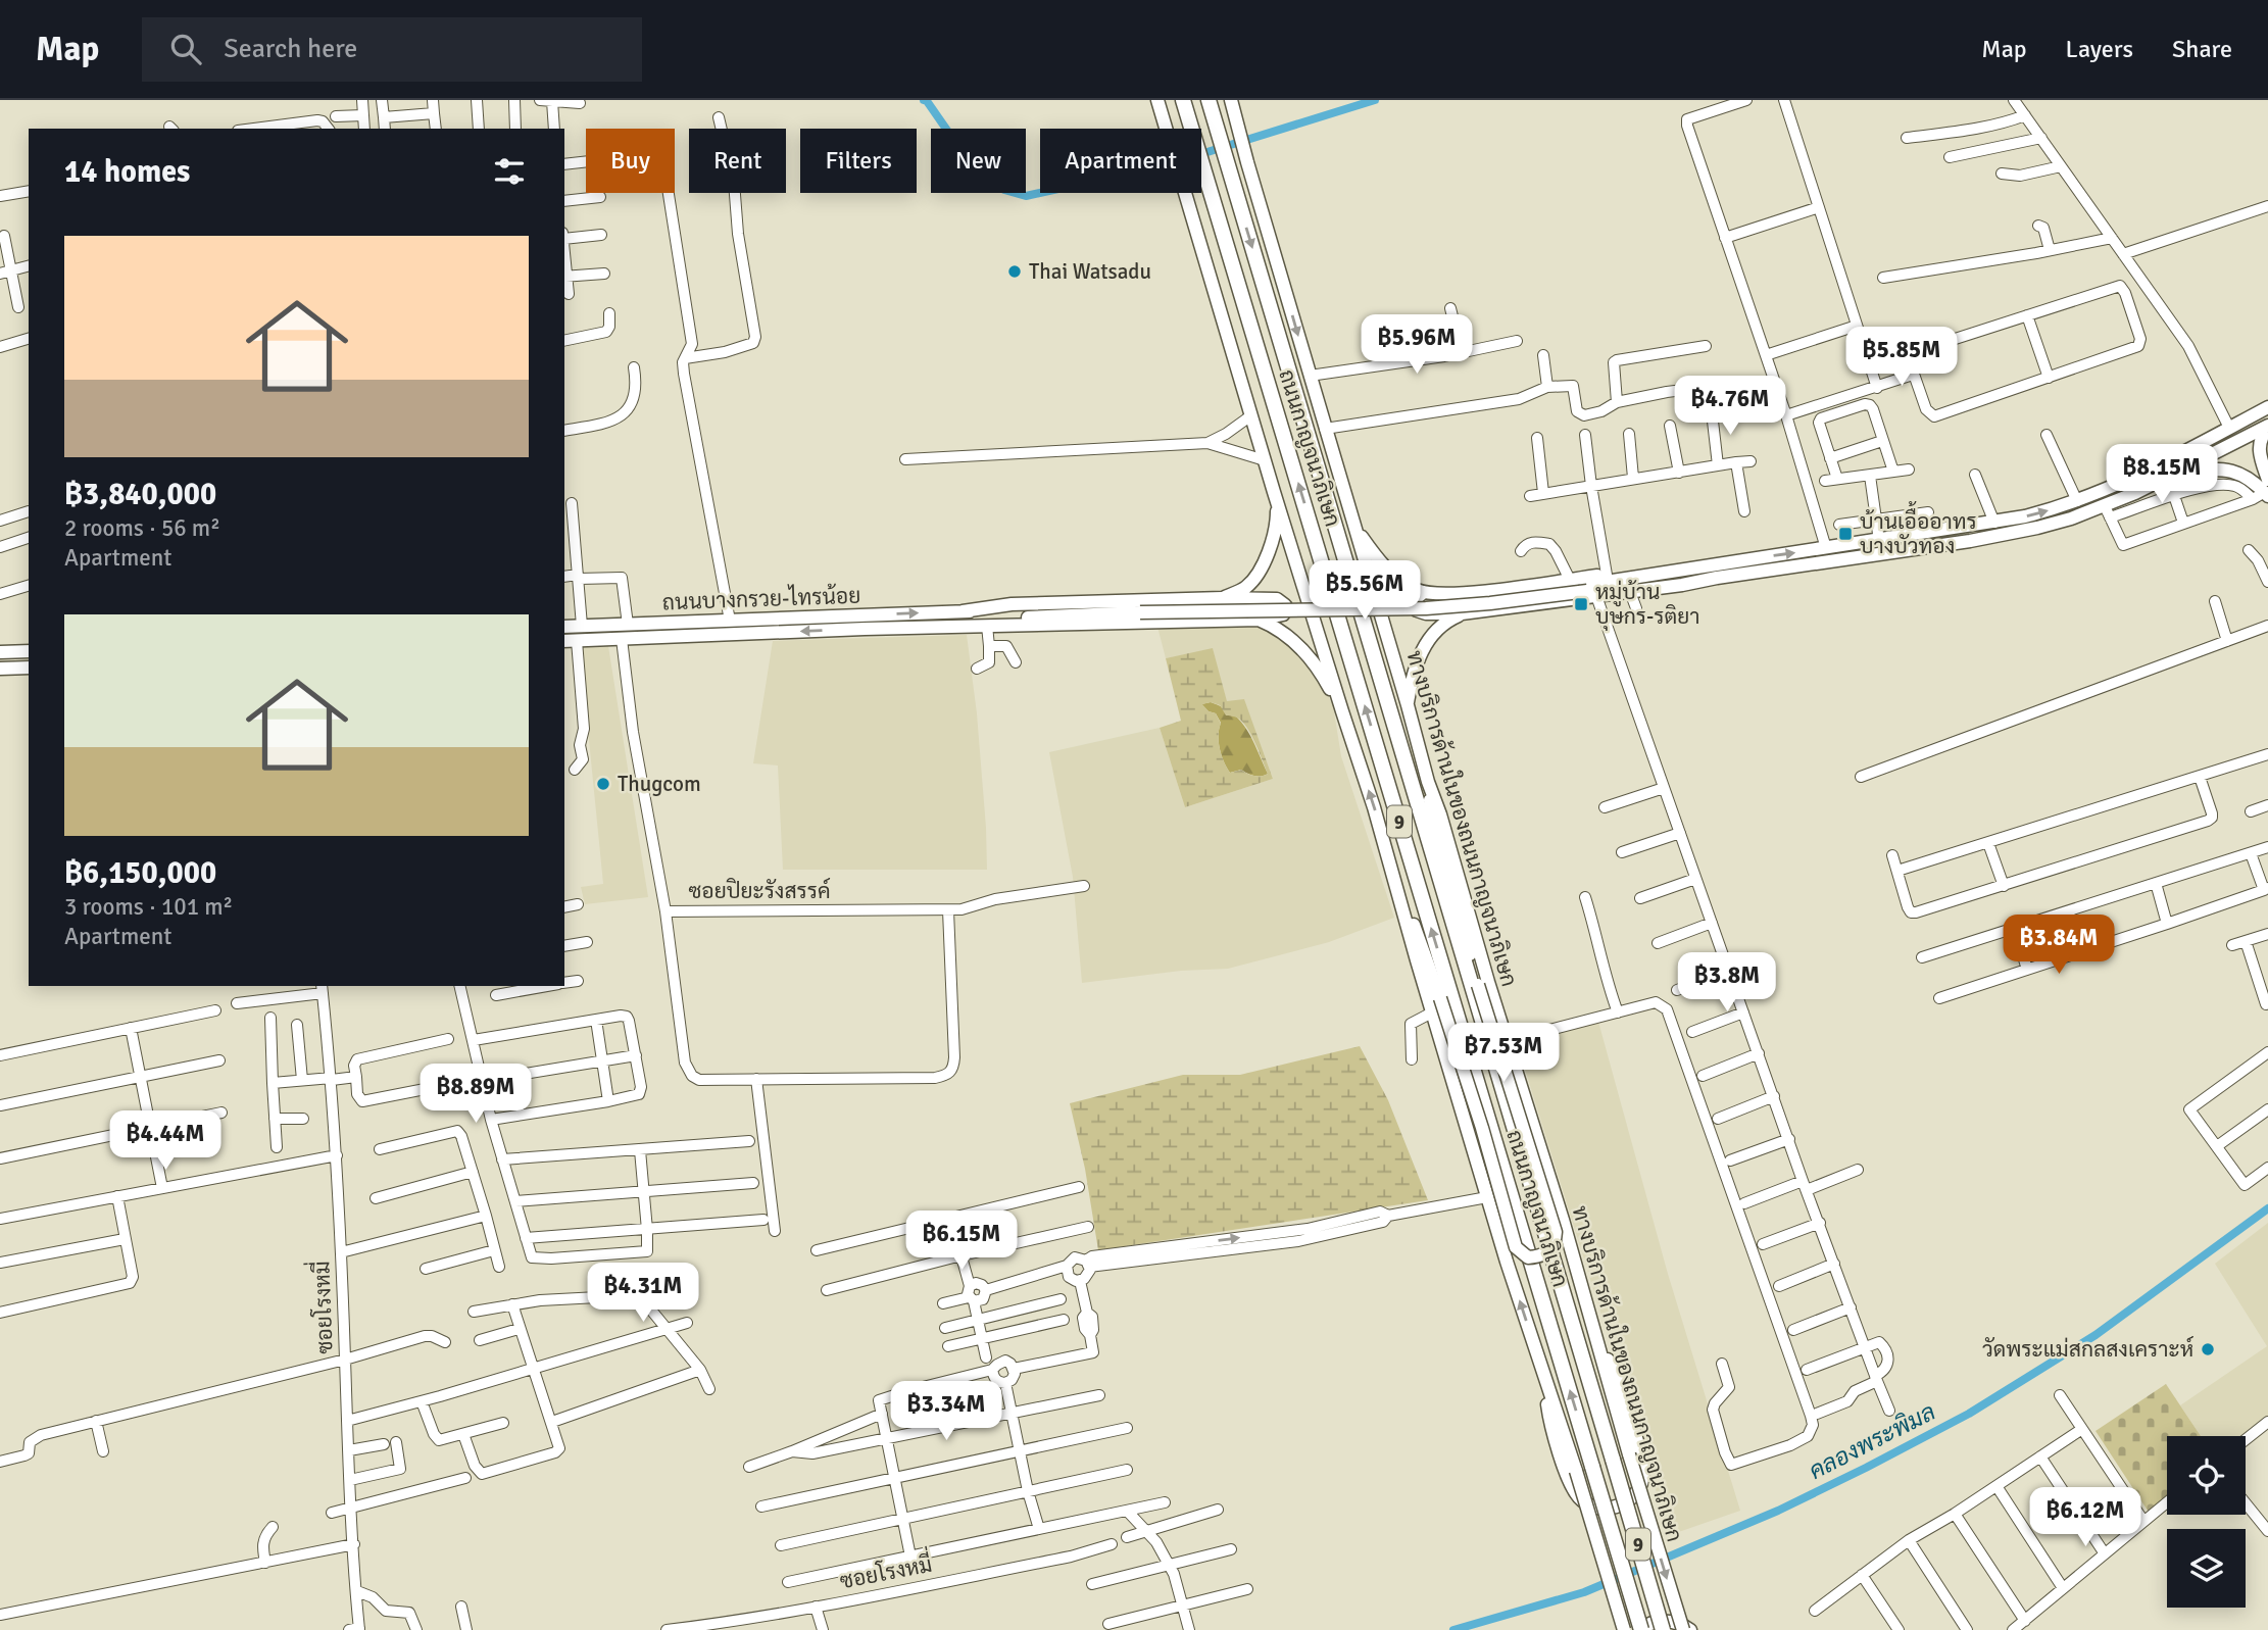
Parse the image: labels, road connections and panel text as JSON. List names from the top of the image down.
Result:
{
  "streets": {
    "highway": ["ถนนกาญจนาภิเษก", "9"],
    "main road": ["ถนนบางกรวย-ไทรน้อย", "ทางบริการด้านในของถนนกาญจนาภิเษก"],
    "street": ["ซอยปิยะรังสรรค์", "ซอยโรงหมี่"]
  },
  "crossings": [
    ["ถนนบางกรวย-ไทรน้อย", "ซอยปิยะรังสรรค์"]
  ],
  "water": ["คลองพระพิมล"],
  "places": {
    "other": ["Thai Watsadu", "Thugcom", "วัดพระแม่สกลสงเคราะห์"],
    "transit": ["บ้านเอื้ออาทร บางบัวทอง", "หมู่บ้าน บุษกร-รติยา"]
  },
  "page": {
    "header": "Map",
    "search": "Search here",
    "nav": ["Map", "Layers", "Share"],
    "chip": [
      "Buy",
      "Rent",
      "Filters",
      "New",
      "Apartment"
    ],
    "heading": "14 homes",
    "list": [
      {
        "name": "฿3,840,000",
        "note": "2 rooms · 56 m² · Apartment"
      },
      {
        "name": "฿6,150,000",
        "note": "3 rooms · 101 m² · Apartment"
      }
    ],
    "price": [
      "฿5.96M",
      "฿5.85M",
      "฿4.76M",
      "฿8.15M",
      "฿5.56M",
      "฿3.84M",
      "฿3.8M",
      "฿7.53M",
      "฿8.89M",
      "฿4.44M",
      "฿6.15M",
      "฿4.31M",
      "฿3.34M",
      "฿6.12M"
    ]
  }
}
